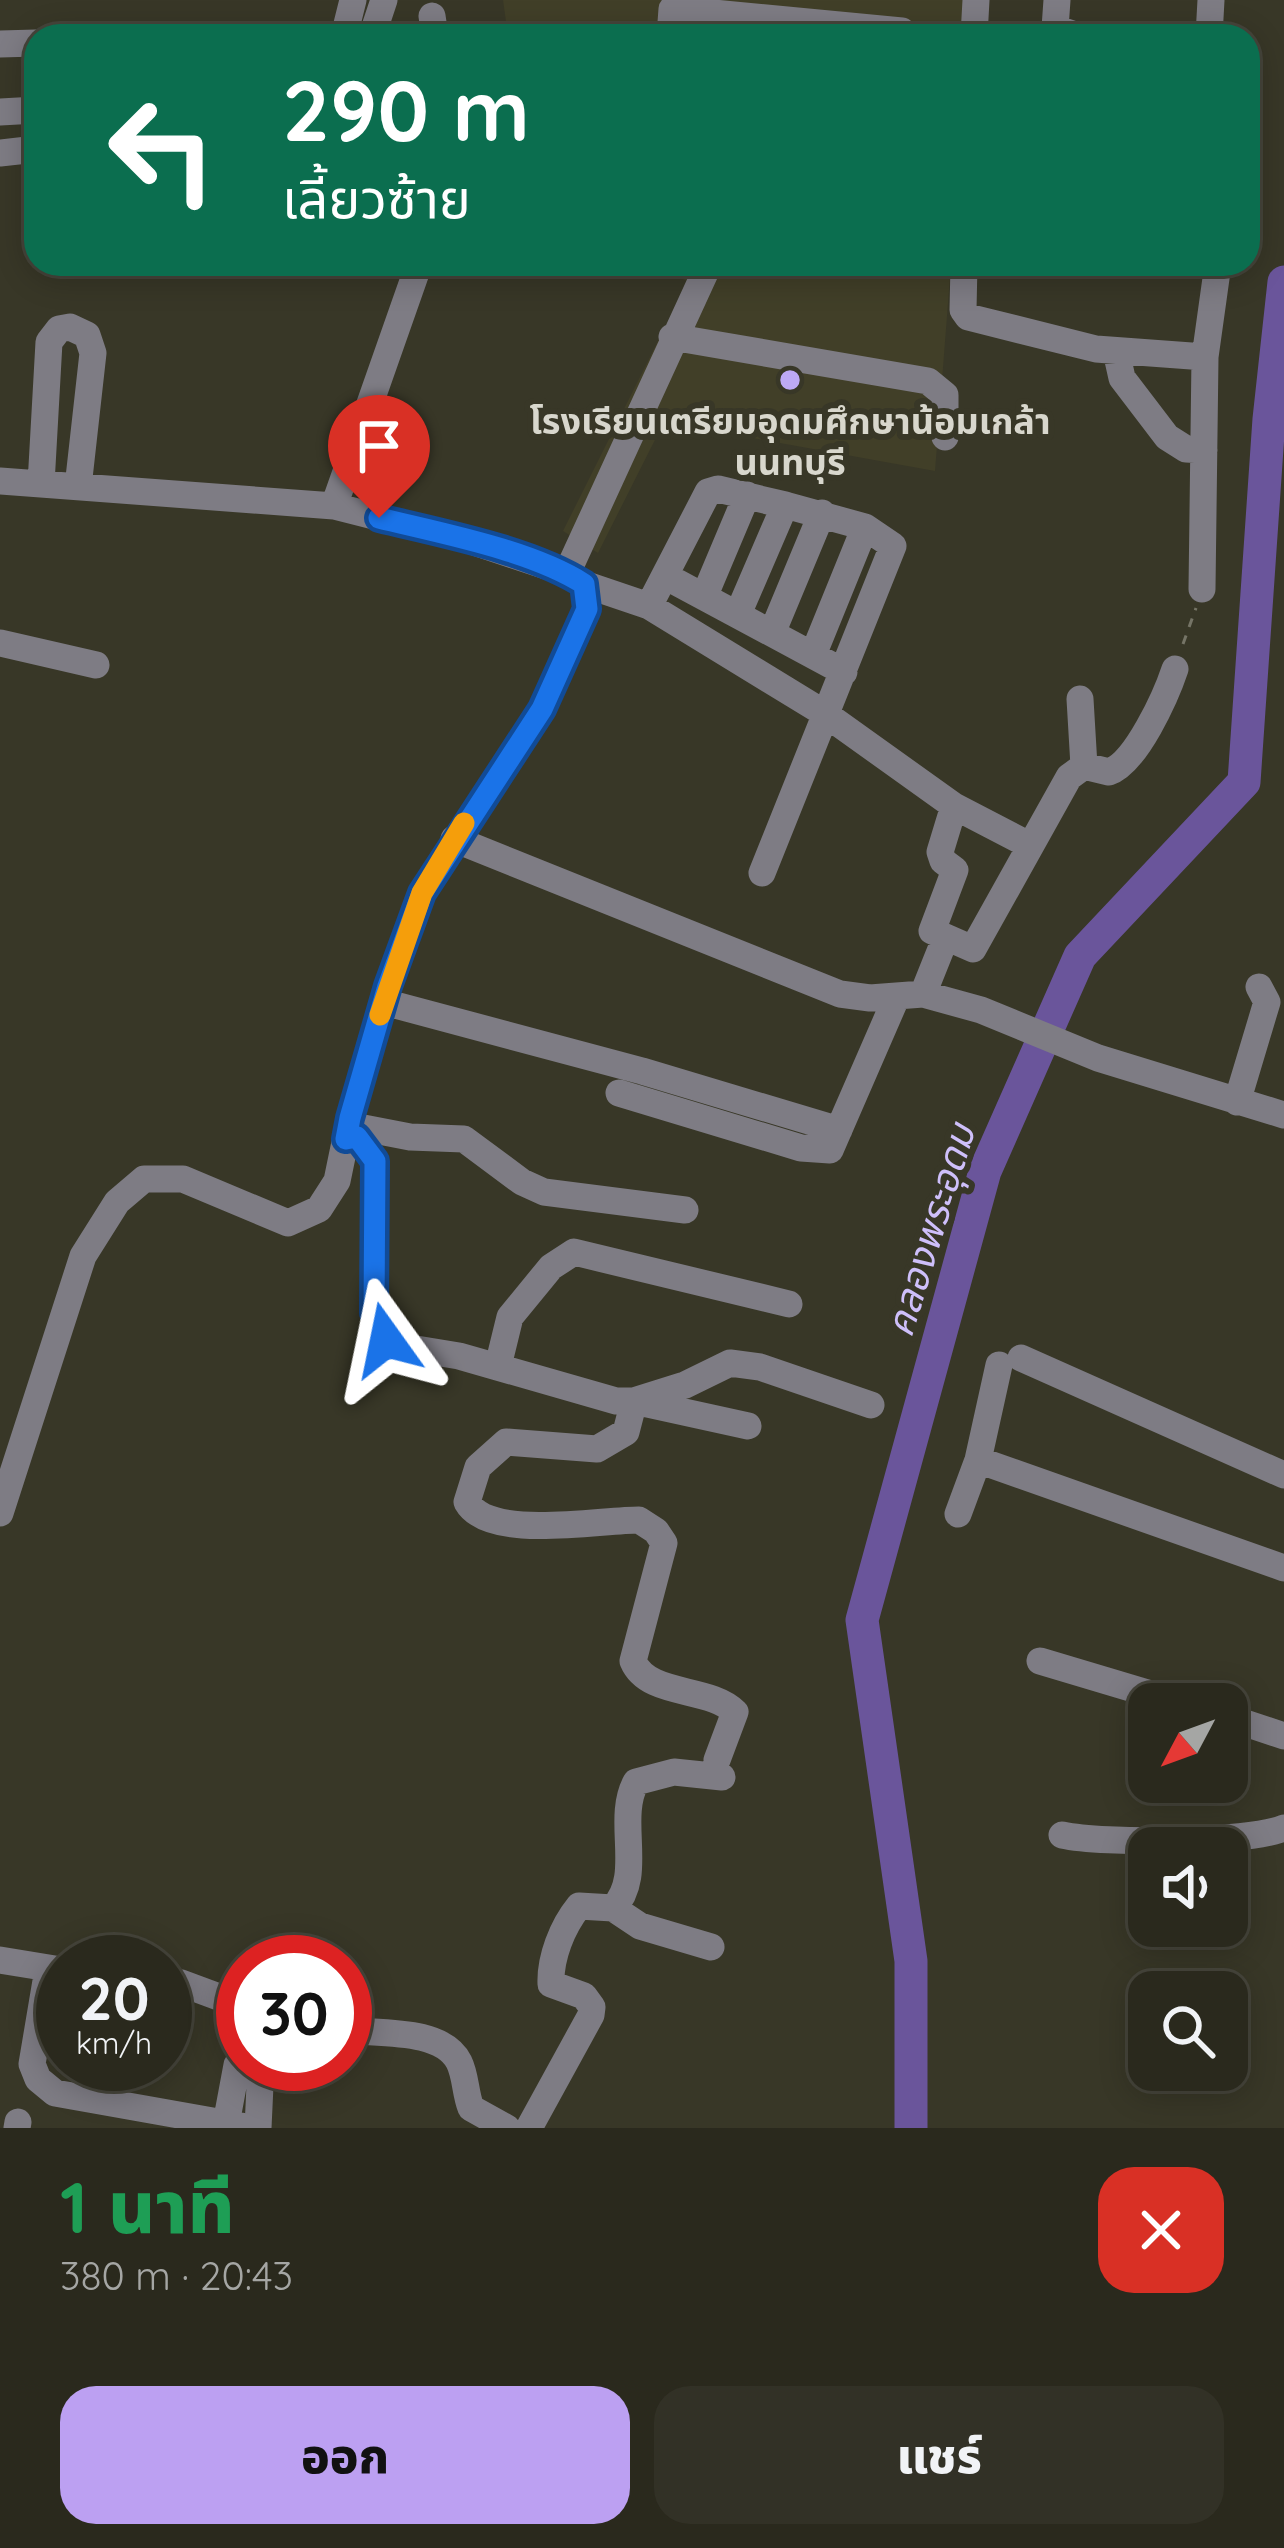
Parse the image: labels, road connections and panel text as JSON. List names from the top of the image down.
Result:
{
  "water": ["คลองพระอุดม"],
  "places": ["โรงเรียนเตรียมอุดมศึกษาน้อมเกล้า นนทบุรี"],
  "north": "bottom left",
  "page": {
    "turn": ["290 m", "เลี้ยวซ้าย"],
    "speed": "20 km/h",
    "limit": "30",
    "heading": ["1 นาที", "380 m · 20:43"],
    "buttons": ["ออก", "แชร์"]
  }
}
